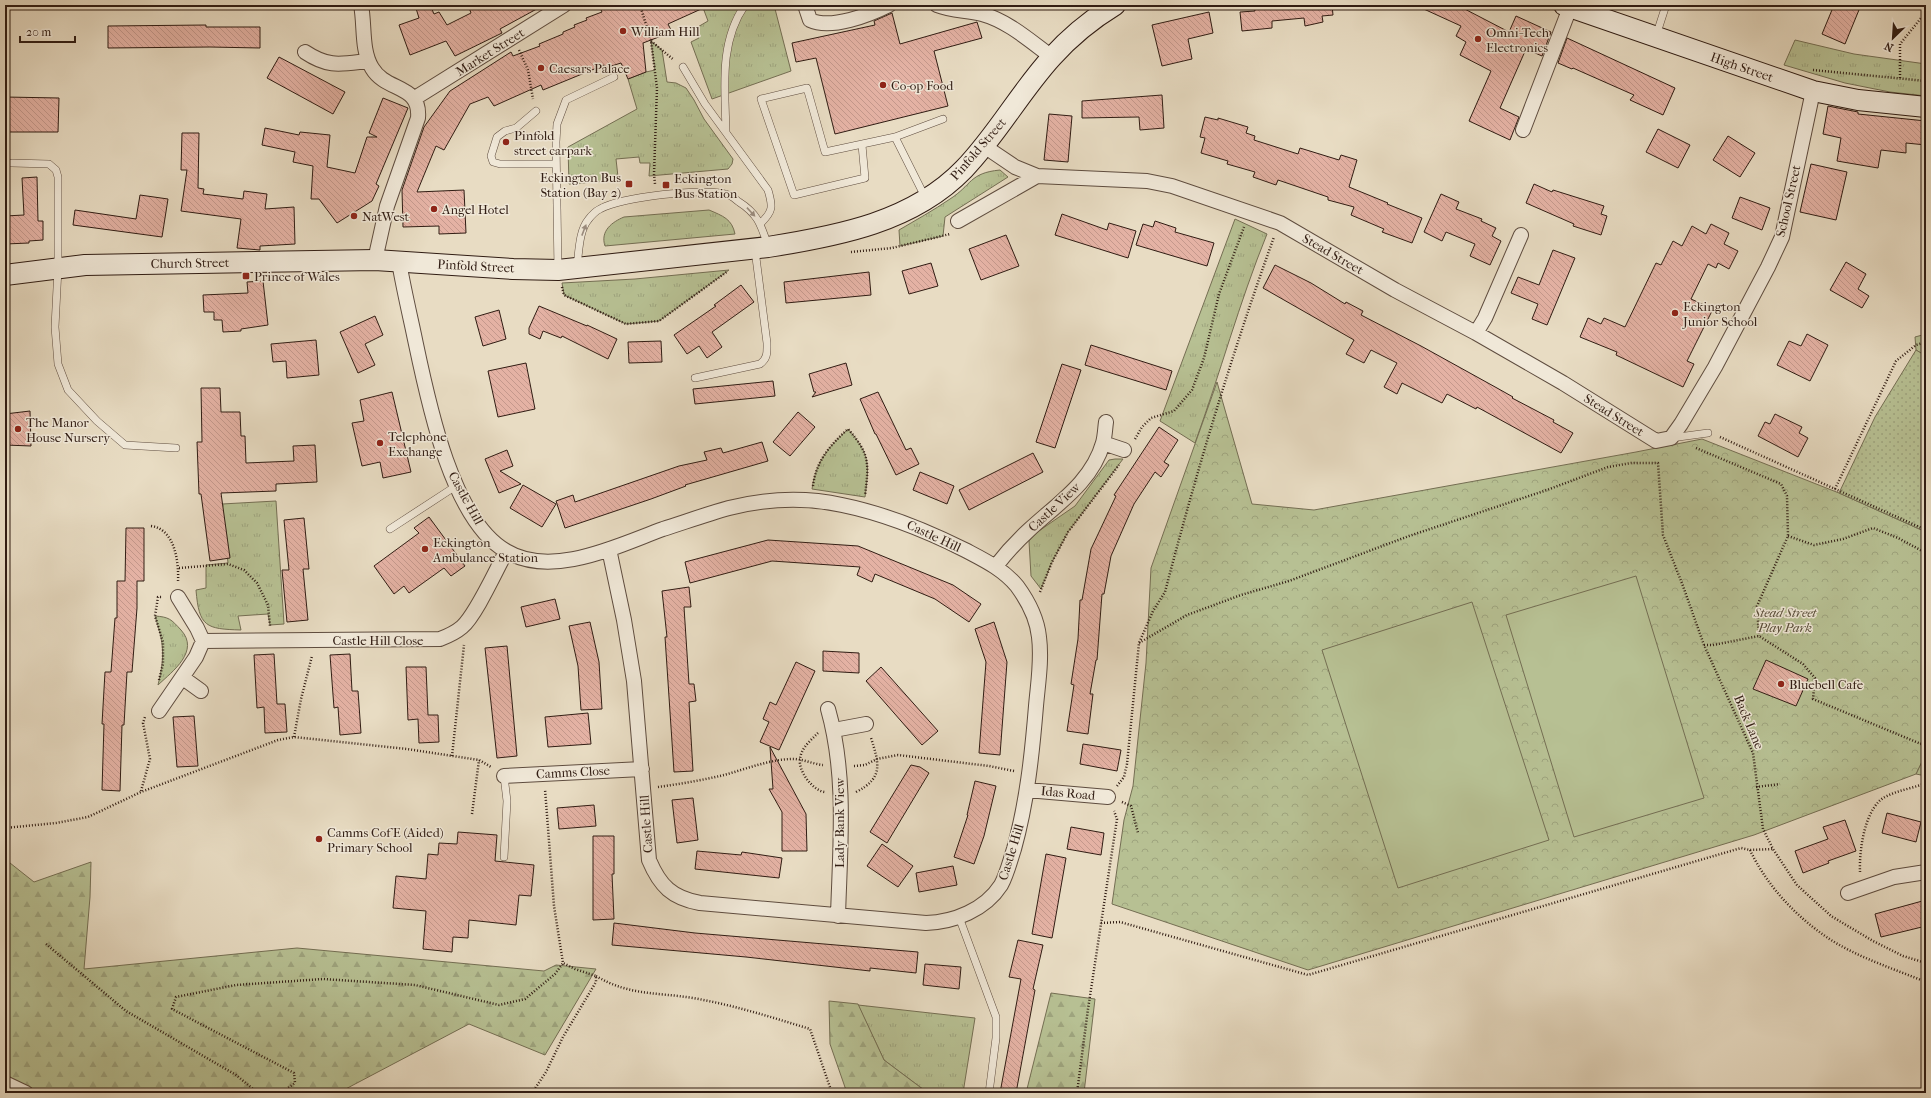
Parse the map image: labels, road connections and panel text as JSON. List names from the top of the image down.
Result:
{
  "streets": {
    "main road": ["High Street", "Pinfold Street", "Church Street"],
    "street": [
      "Market Street",
      "School Street",
      "Stead Street",
      "Castle Hill",
      "Castle View",
      "Castle Hill Close",
      "Camms Close",
      "Idas Road",
      "Lady Bank View"
    ],
    "path": ["Back Lane"]
  },
  "crossings": [
    ["High Street", "School Street"],
    ["Pinfold Street", "Stead Street"],
    ["Pinfold Street", "Church Street"],
    ["Pinfold Street", "Castle Hill"],
    ["School Street", "Stead Street"],
    ["Castle Hill", "Castle View"],
    ["Castle Hill", "Castle Hill Close"],
    ["Castle Hill", "Camms Close"],
    ["Castle Hill", "Idas Road"],
    ["Castle Hill", "Lady Bank View"]
  ],
  "parks": ["Stead Street Play Park"],
  "places": {
    "other": [
      "William Hill",
      "Omni-Tech Electronics",
      "Caesars Palace",
      "Co-op Food",
      "Pinfold street carpark",
      "Angel Hotel",
      "NatWest",
      "Eckington Junior School",
      "The Manor House Nursery",
      "Telephone Exchange",
      "Eckington Ambulance Station",
      "Bluebell Cafe",
      "Camms CofE (Aided) Primary School"
    ],
    "transit": ["Eckington Bus Station (Bay 2)", "Eckington Bus Station", "Prince of Wales"]
  },
  "scale_bar": "20 m",
  "north": "bottom left"
}
